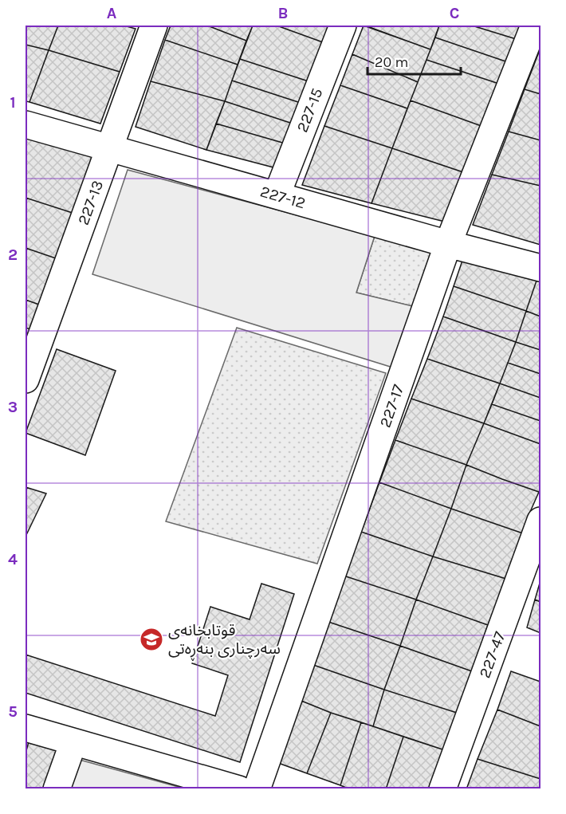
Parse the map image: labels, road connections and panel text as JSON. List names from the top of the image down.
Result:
{
  "streets": {
    "street": [
      "227-15",
      "227-12",
      "227-13",
      "227-17",
      "227-47"
    ]
  },
  "crossings": [
    ["227-15", "227-12"],
    ["227-12", "227-13"],
    ["227-12", "227-17"]
  ],
  "places": {
    "school or university": ["قوتابخانەی سەرچناری بنەڕەتی"]
  },
  "scale_bar": "20 m",
  "grid": {
    "columns": ["A", "B", "C"],
    "rows": [
      "1",
      "2",
      "3",
      "4",
      "5"
    ]
  }
}
